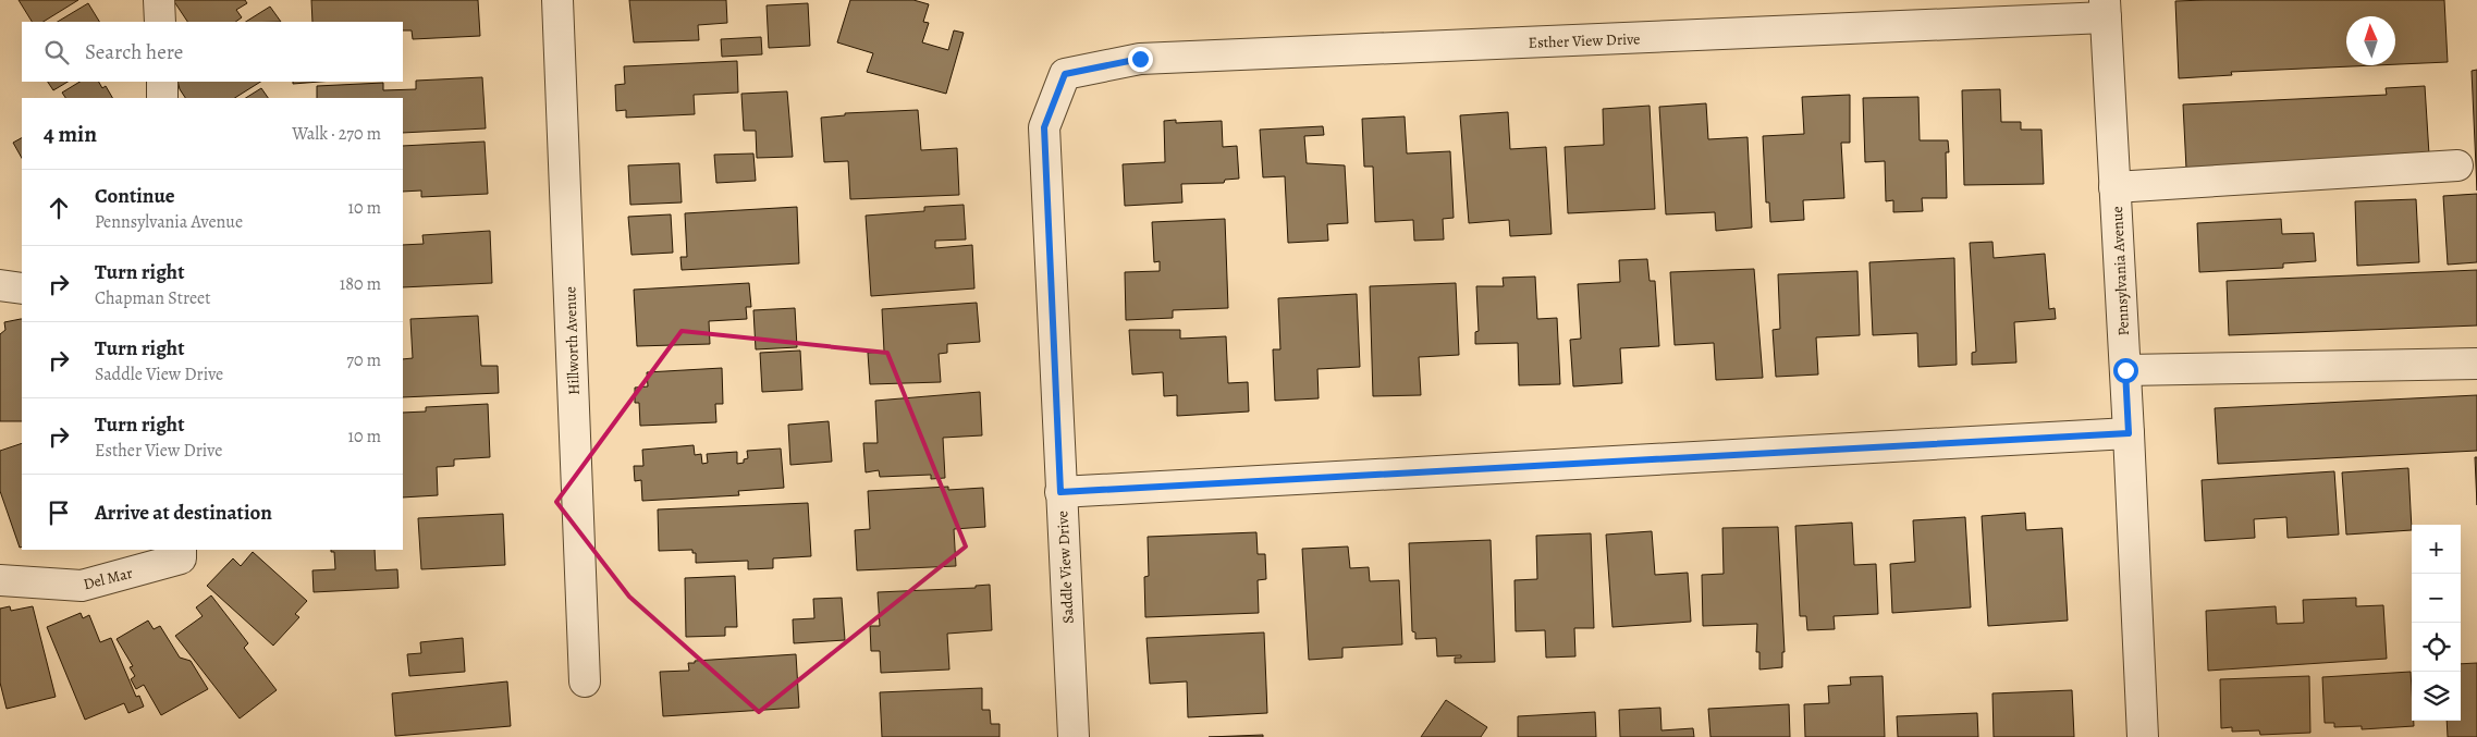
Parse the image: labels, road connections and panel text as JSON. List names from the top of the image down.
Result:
{
  "streets": {
    "street": [
      "Esther View Drive",
      "Pennsylvania Avenue",
      "Hillworth Avenue",
      "Saddle View Drive",
      "Del Mar"
    ]
  },
  "crossings": [
    ["Esther View Drive", "Pennsylvania Avenue"],
    ["Esther View Drive", "Saddle View Drive"]
  ],
  "north": "top",
  "page": {
    "search": "Search here",
    "heading": ["4 min", "Walk · 270 m"],
    "list": [
      ["Continue", "Pennsylvania Avenue", "10 m"],
      ["Turn right", "Chapman Street", "180 m"],
      ["Turn right", "Saddle View Drive", "70 m"],
      ["Turn right", "Esther View Drive", "10 m"],
      "Arrive at destination"
    ],
    "map_buttons": ["+", "−"]
  }
}
